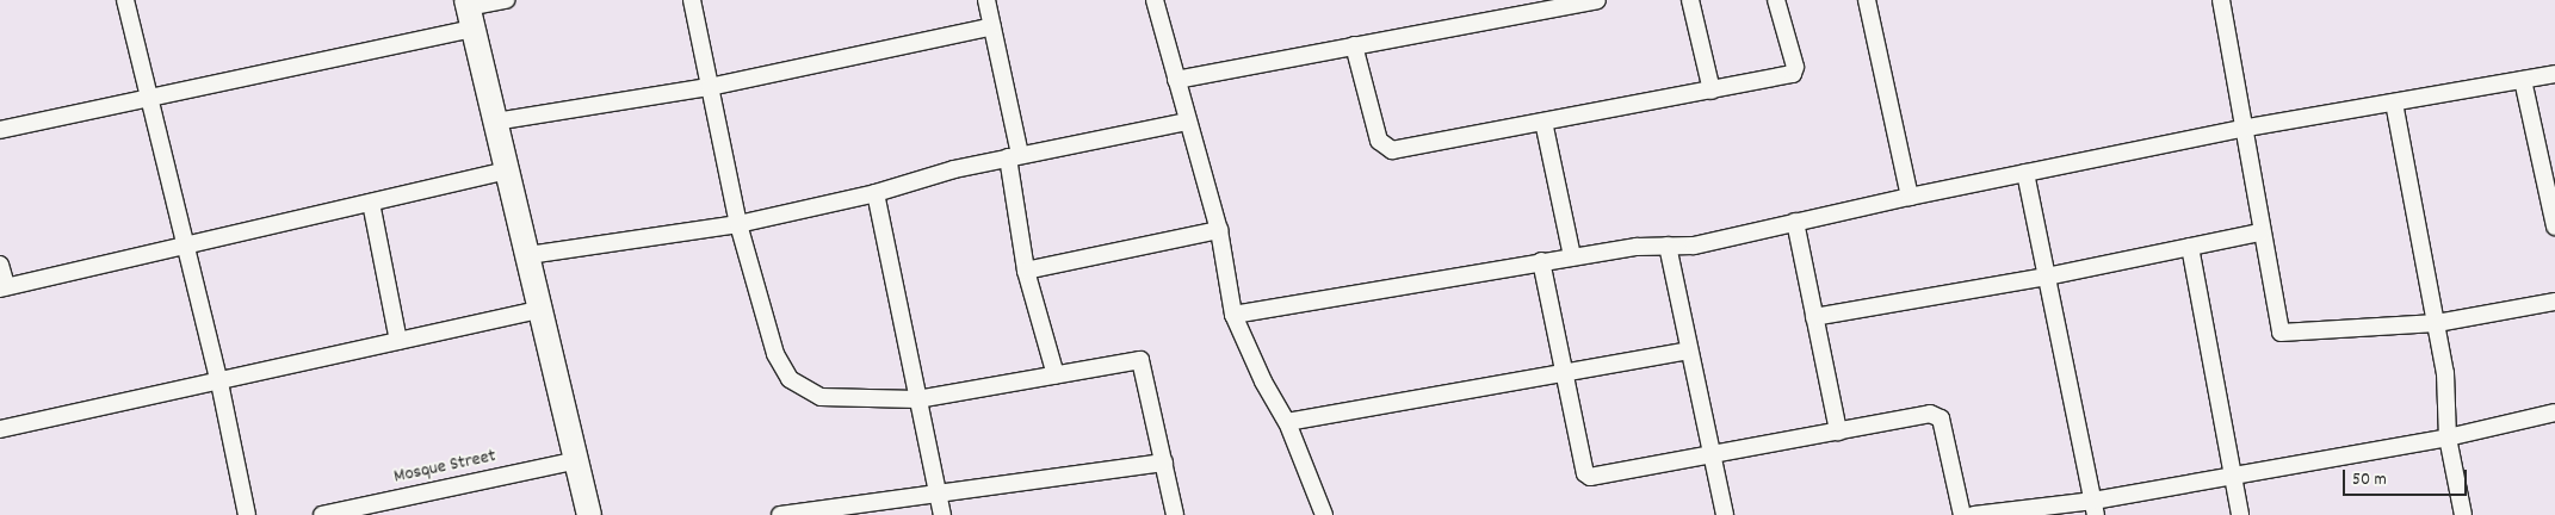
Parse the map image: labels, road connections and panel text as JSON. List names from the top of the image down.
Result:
{
  "streets": {
    "street": ["Mosque Street"]
  },
  "scale_bar": "50 m"
}
